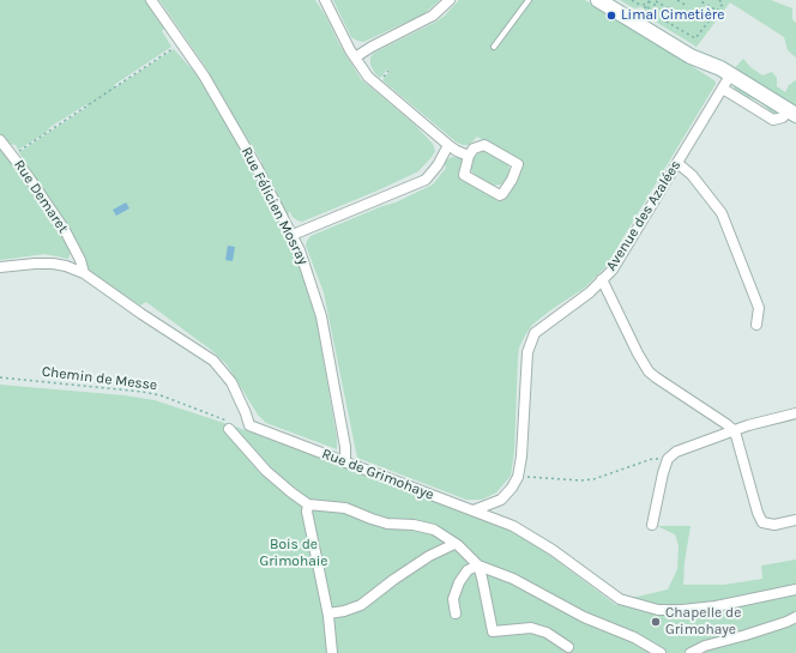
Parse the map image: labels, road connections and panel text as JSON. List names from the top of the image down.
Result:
{
  "streets": {
    "street": [
      "Rue Demaret",
      "Rue Félicien Mosray",
      "Avenue des Azalées",
      "Rue de Grimohaye"
    ],
    "path": ["Chemin de Messe"]
  },
  "crossings": [
    ["Rue Demaret", "Rue de Grimohaye"],
    ["Rue Félicien Mosray", "Rue de Grimohaye"]
  ],
  "parks": ["Bois de Grimohaie"],
  "places": ["Limal Cimetière", "Chapelle de Grimohaye"]
}
